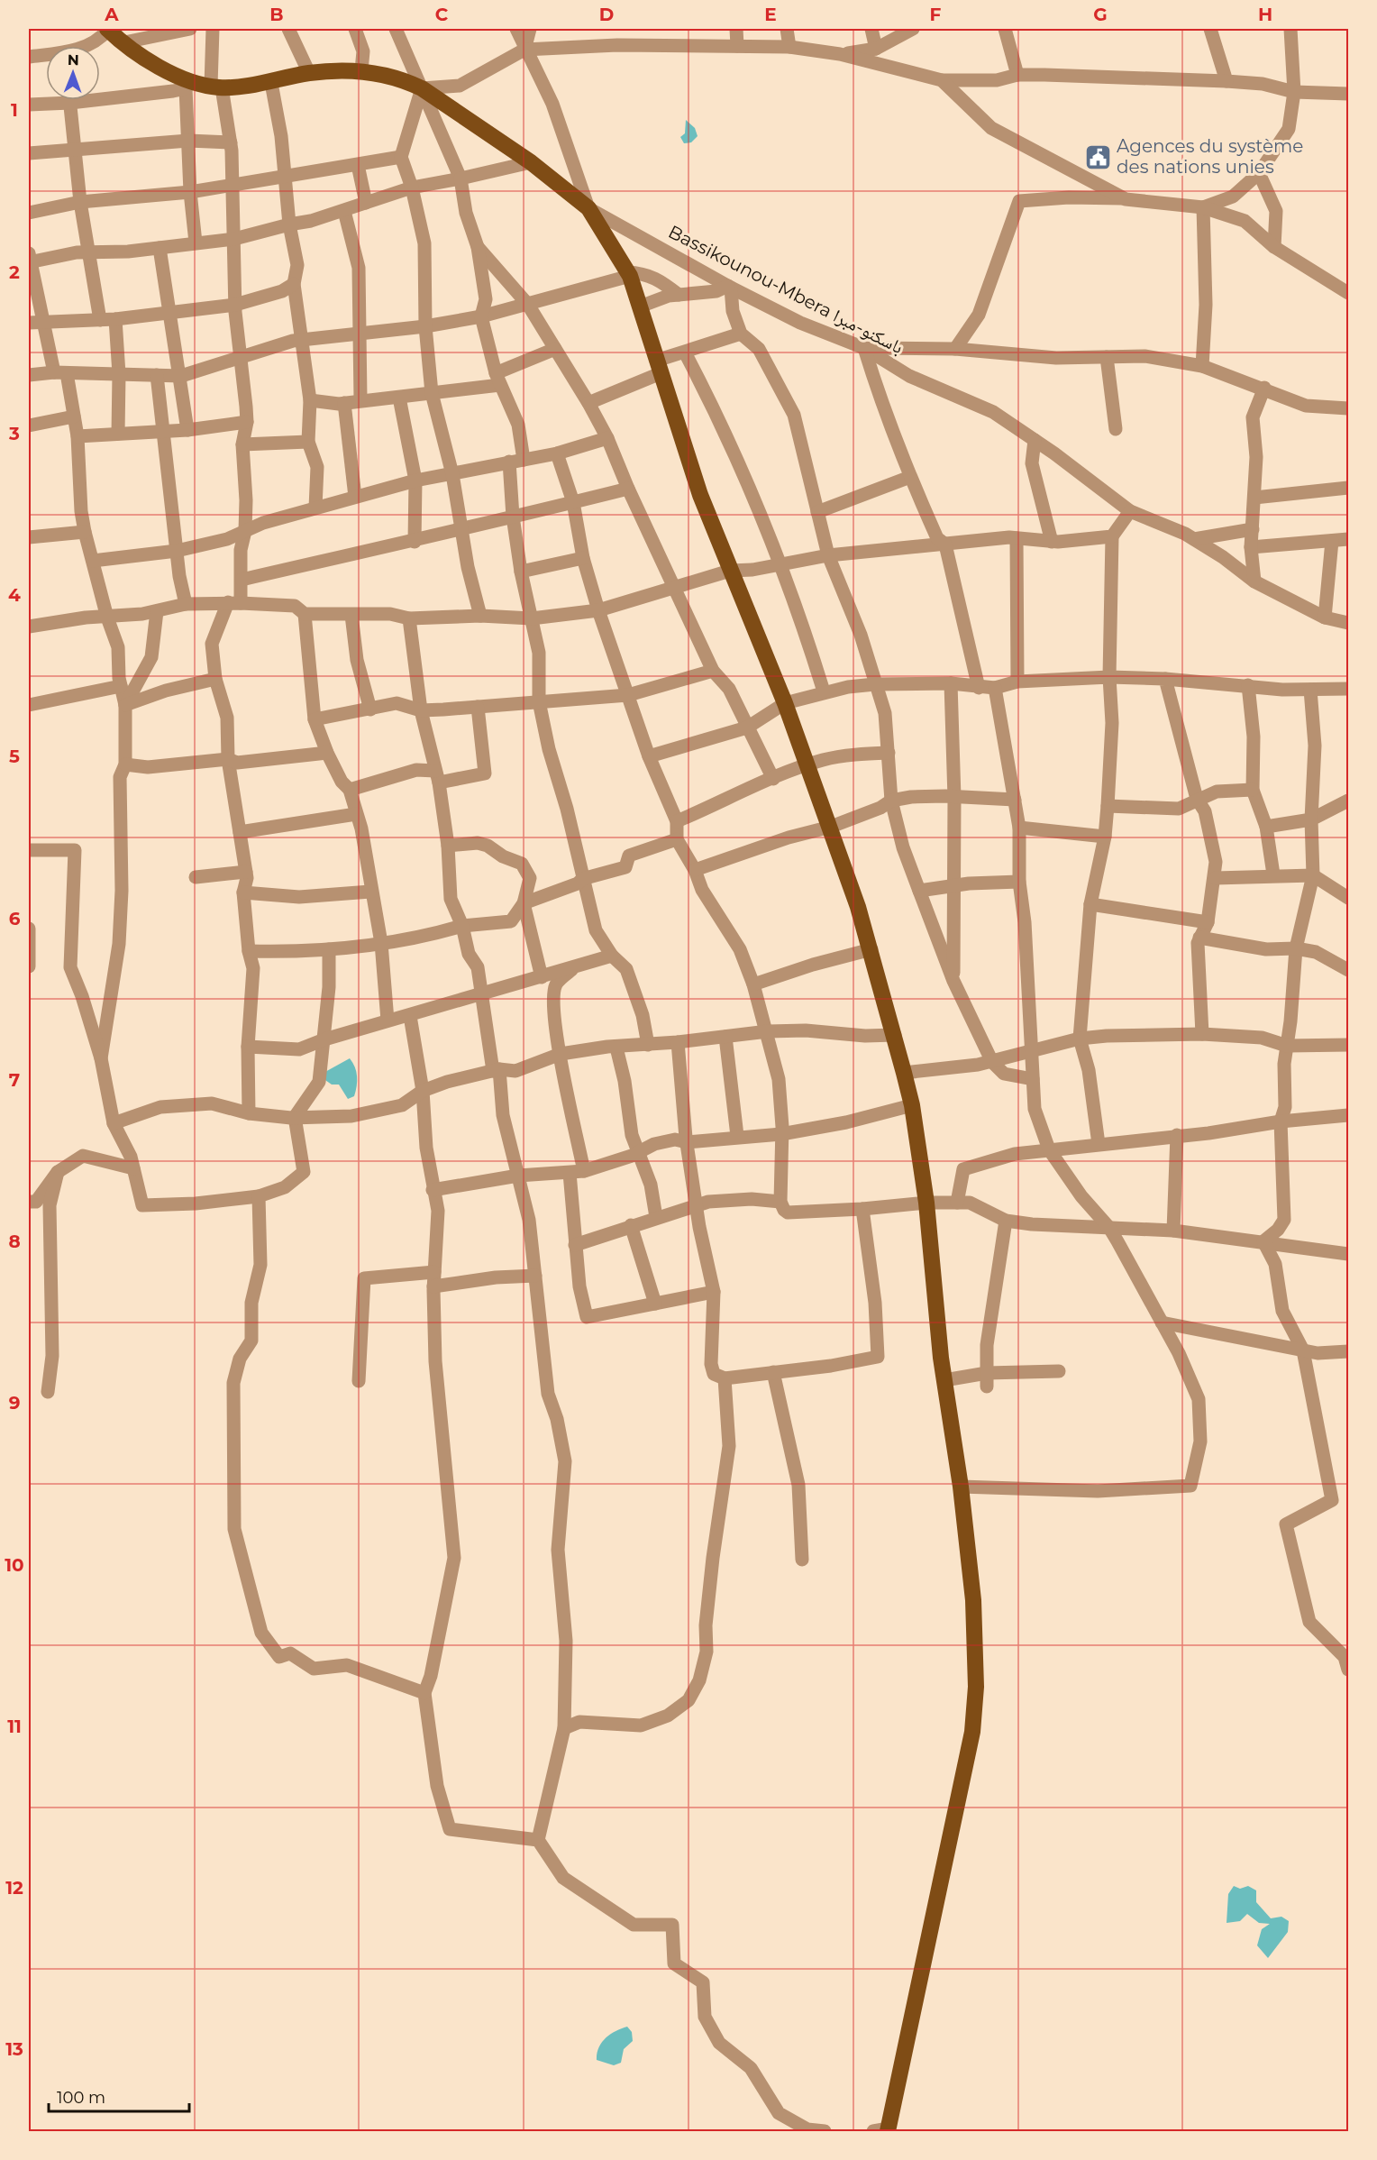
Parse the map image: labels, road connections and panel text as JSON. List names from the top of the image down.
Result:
{
  "streets": {
    "main road": ["Bassikounou-Mbera باسكنو-مبرا"]
  },
  "places": {
    "public building": ["Agences du système des nations unies"]
  },
  "scale_bar": "100 m",
  "north": "top",
  "grid": {
    "columns": [
      "A",
      "B",
      "C",
      "D",
      "E",
      "F",
      "G",
      "H"
    ],
    "rows": [
      "1",
      "2",
      "3",
      "4",
      "5",
      "6",
      "7",
      "8",
      "9",
      "10",
      "11",
      "12",
      "13"
    ]
  }
}
